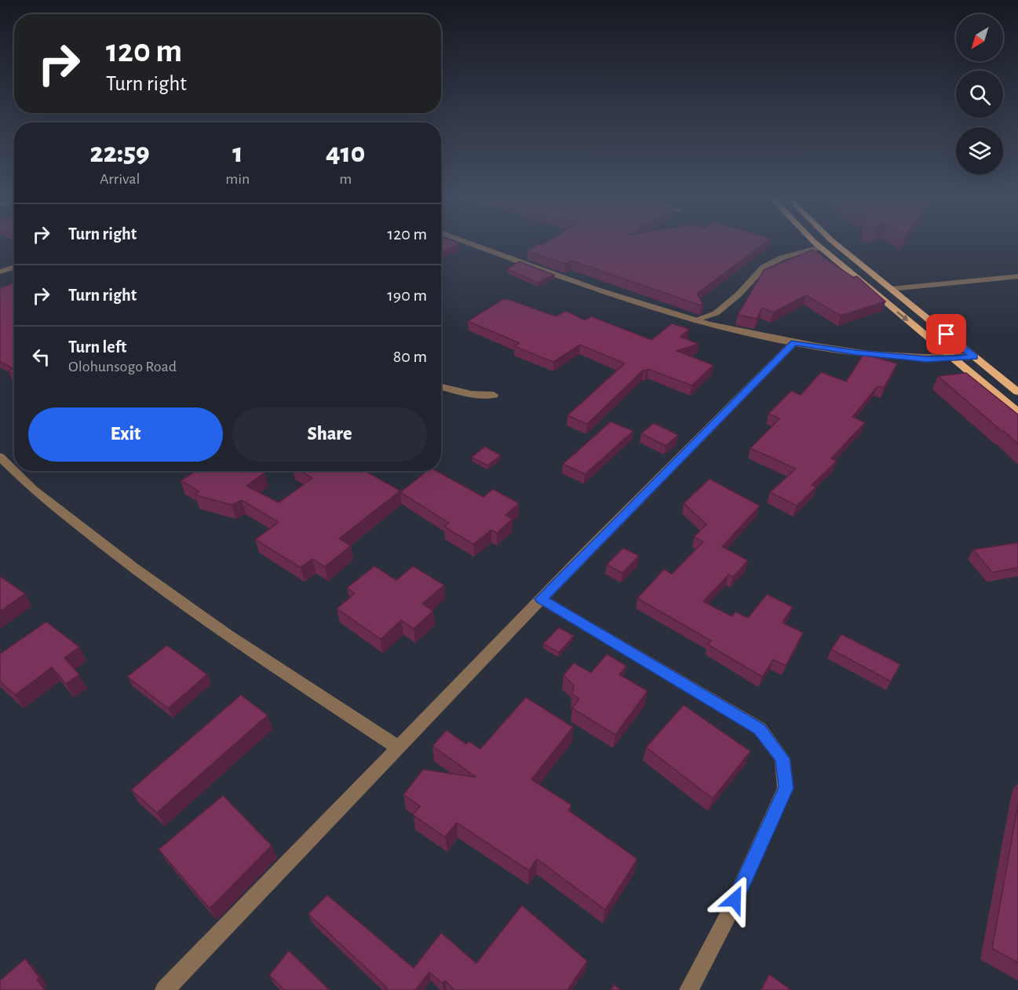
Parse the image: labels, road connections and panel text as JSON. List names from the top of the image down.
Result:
{
  "north": "bottom left",
  "page": {
    "turn": ["120 m", "Turn right"],
    "eta": [
      "22:59",
      "Arrival",
      "1",
      "min",
      "410",
      "m"
    ],
    "list": [
      {
        "name": "Turn right",
        "value": "120 m"
      },
      {
        "name": "Turn right",
        "value": "190 m"
      },
      {
        "name": "Turn left",
        "note": "Olohunsogo Road",
        "value": "80 m"
      }
    ],
    "buttons": ["Exit", "Share"]
  }
}
